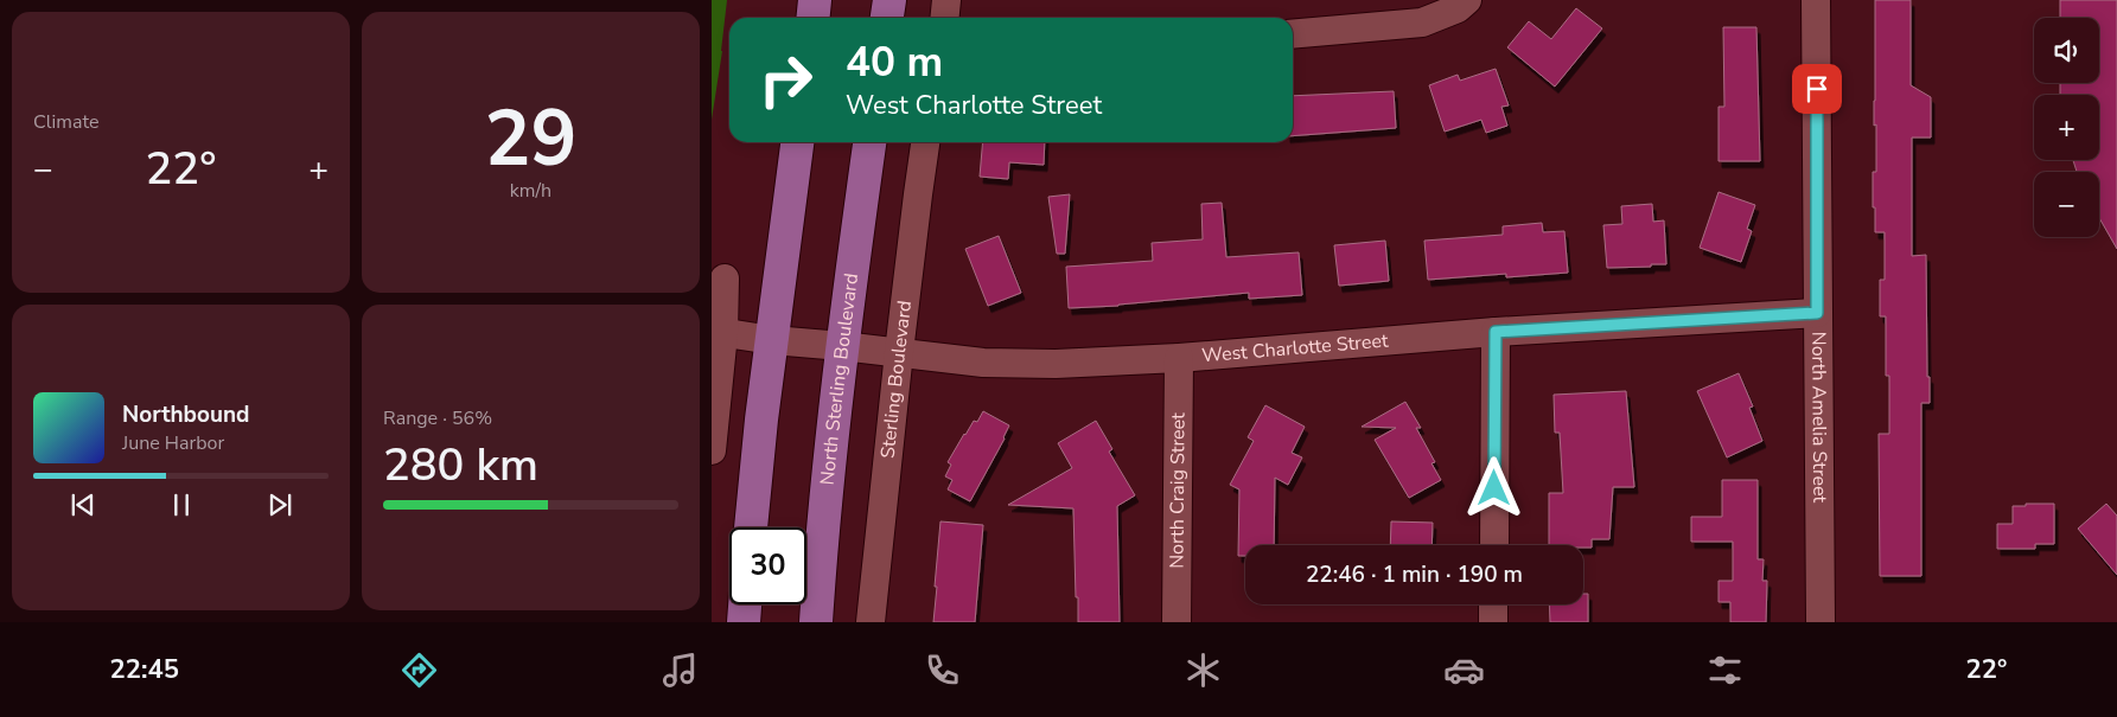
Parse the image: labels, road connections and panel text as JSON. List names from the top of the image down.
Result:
{
  "streets": {
    "main road": ["North Sterling Boulevard"],
    "street": [
      "West Charlotte Street",
      "Sterling Boulevard",
      "North Amelia Street",
      "North Craig Street"
    ]
  },
  "crossings": [
    ["West Charlotte Street", "North Sterling Boulevard"],
    ["West Charlotte Street", "Sterling Boulevard"],
    ["West Charlotte Street", "North Amelia Street"],
    ["West Charlotte Street", "North Craig Street"]
  ],
  "page": {
    "tile": [
      "Climate",
      ["29", "km/h"],
      ["Range · 56%", "280 km"]
    ],
    "map_buttons": ["+", "−"],
    "turn": ["40 m", "West Charlotte Street"],
    "heat": ["−", "22°", "+"],
    "song": ["Northbound", "June Harbor"],
    "limit": "30",
    "trip": "22:46 · 1 min · 190 m",
    "tabs": ["22:45", "22°"]
  }
}
